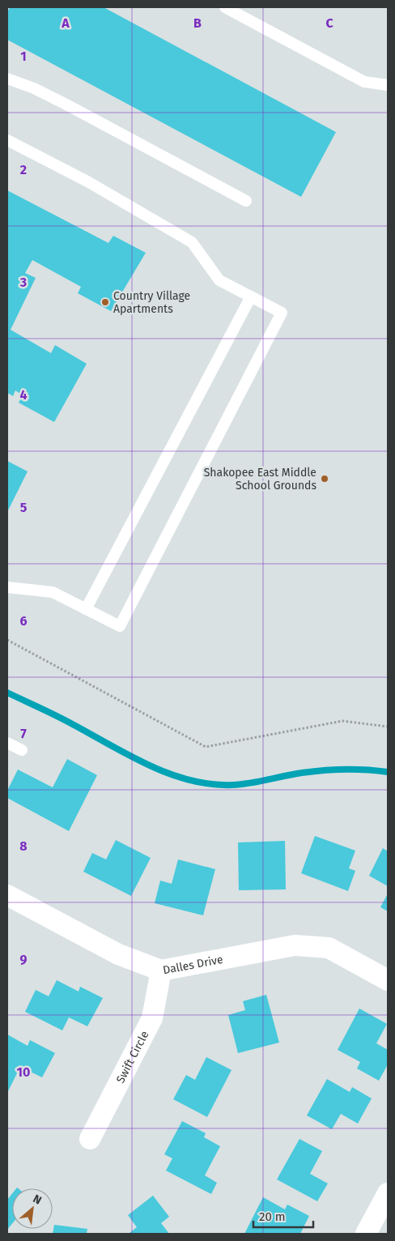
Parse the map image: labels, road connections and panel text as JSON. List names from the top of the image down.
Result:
{
  "streets": {
    "street": ["Dalles Drive", "Swift Circle"]
  },
  "crossings": [
    ["Dalles Drive", "Swift Circle"]
  ],
  "places": ["Country Village Apartments", "Shakopee East Middle School Grounds"],
  "scale_bar": "20 m",
  "north": "top right",
  "grid": {
    "columns": ["A", "B", "C"],
    "rows": [
      "1",
      "2",
      "3",
      "4",
      "5",
      "6",
      "7",
      "8",
      "9",
      "10"
    ]
  }
}
